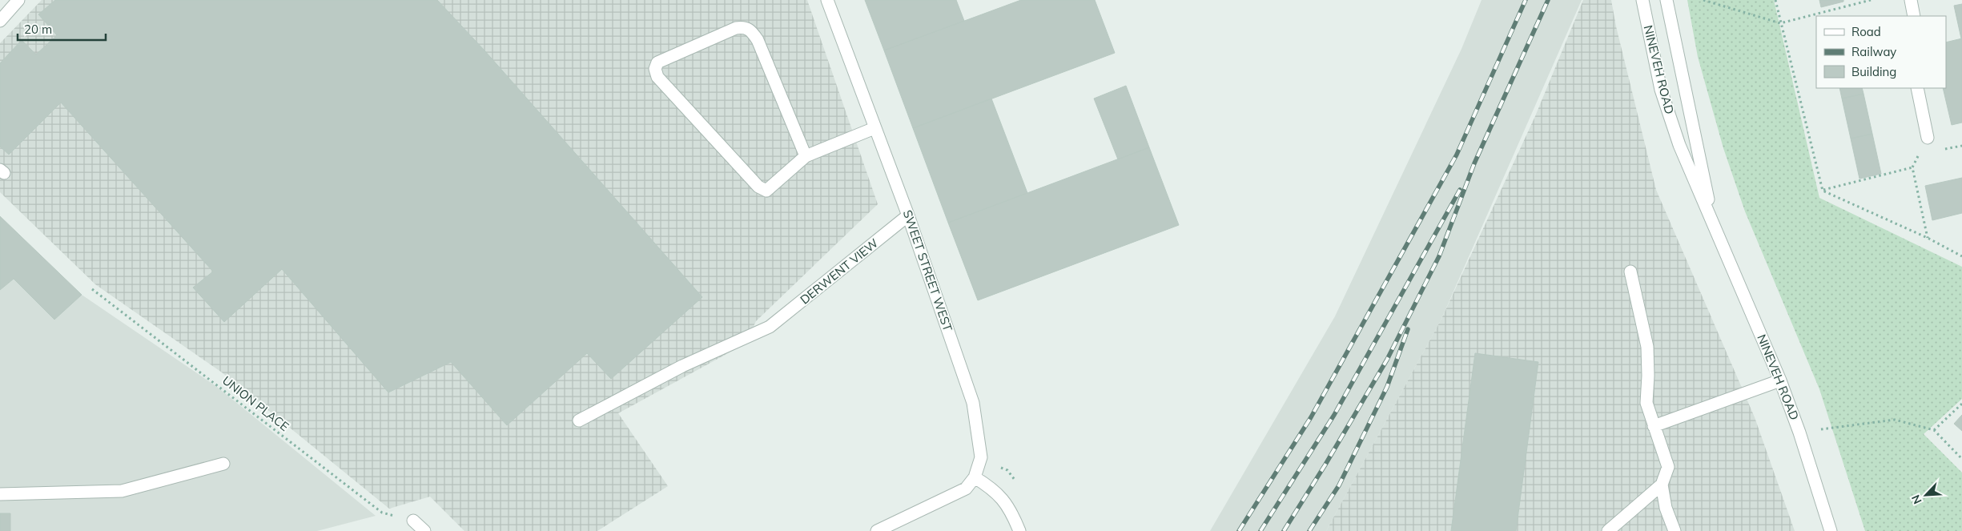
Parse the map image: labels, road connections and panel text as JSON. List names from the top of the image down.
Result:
{
  "streets": {
    "street": ["NINEVEH ROAD", "SWEET STREET WEST", "DERWENT VIEW"],
    "path": ["UNION PLACE"]
  },
  "crossings": [
    ["SWEET STREET WEST", "DERWENT VIEW"]
  ],
  "legend": ["Road", "Railway", "Building"],
  "scale_bar": "20 m",
  "north": "bottom left"
}
